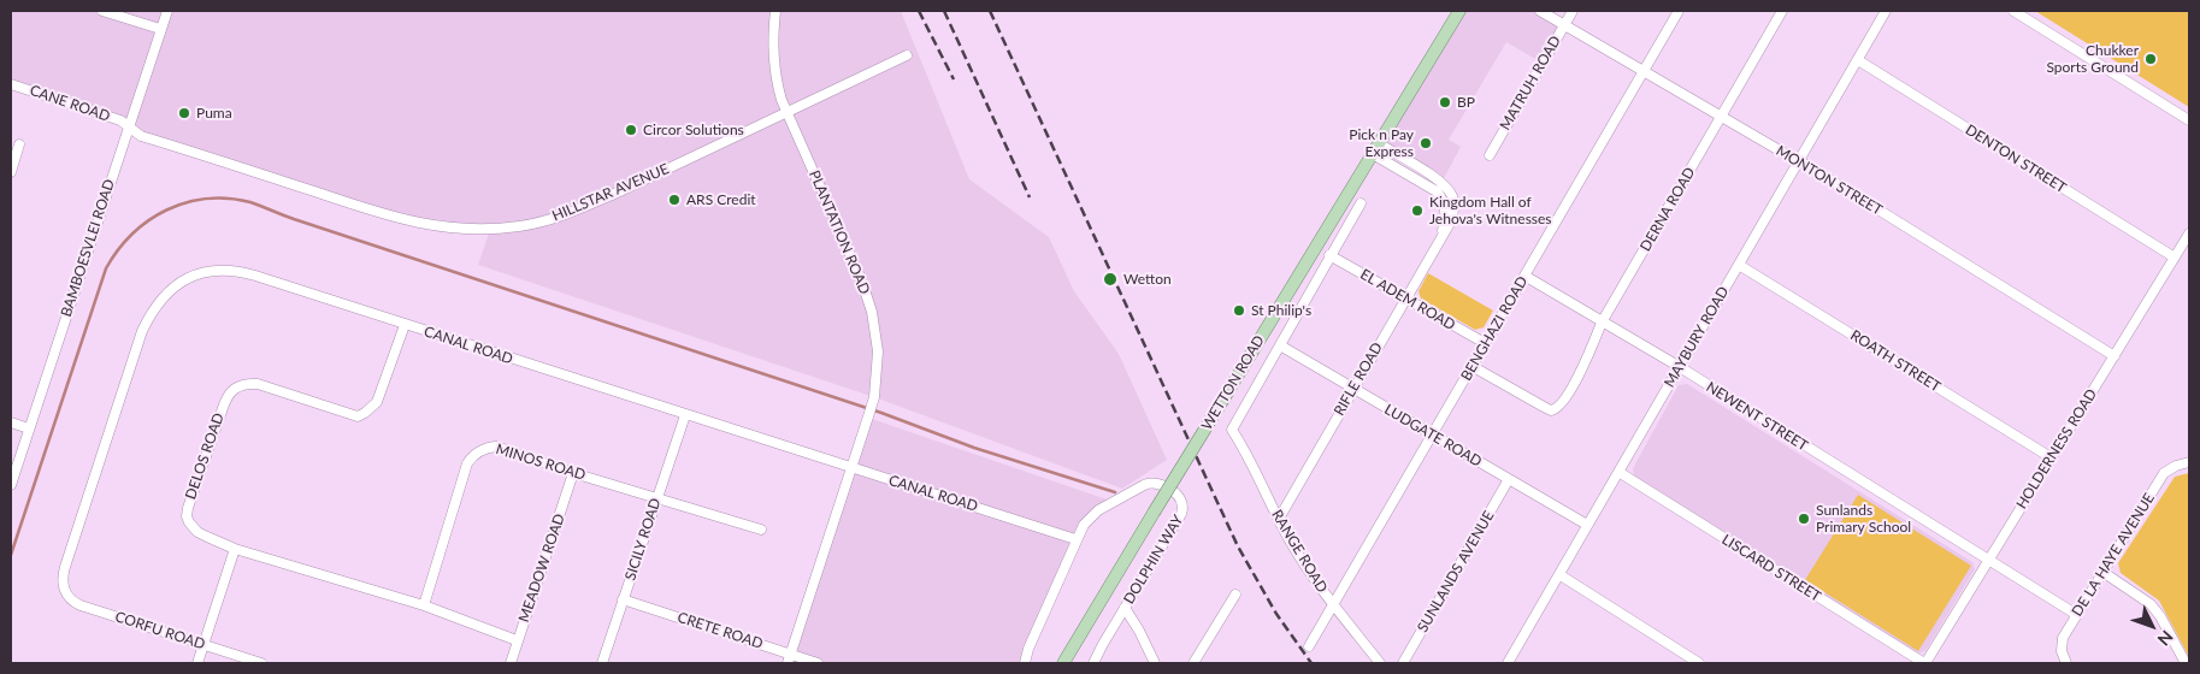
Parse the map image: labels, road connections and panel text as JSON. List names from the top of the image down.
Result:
{
  "streets": {
    "main road": ["WETTON ROAD"],
    "street": [
      "MATRUH ROAD",
      "CANE ROAD",
      "DENTON STREET",
      "MONTON STREET",
      "HILLSTAR AVENUE",
      "DERNA ROAD",
      "PLANTATION ROAD",
      "BAMBOESVLEI ROAD",
      "EL ADEM ROAD",
      "BENGHAZI ROAD",
      "MAYBURY ROAD",
      "CANAL ROAD",
      "ROATH STREET",
      "RIFLE ROAD",
      "NEWENT STREET",
      "LUDGATE ROAD",
      "HOLDERNESS ROAD",
      "DELOS ROAD",
      "MINOS ROAD",
      "SICILY ROAD",
      "RANGE ROAD",
      "DE LA HAYE AVENUE",
      "DOLPHIN WAY",
      "MEADOW ROAD",
      "LISCARD STREET",
      "SUNLANDS AVENUE",
      "CORFU ROAD",
      "CRETE ROAD"
    ]
  },
  "crossings": [
    ["MATRUH ROAD", "MONTON STREET"],
    ["CANE ROAD", "HILLSTAR AVENUE"],
    ["CANE ROAD", "BAMBOESVLEI ROAD"],
    ["DENTON STREET", "MAYBURY ROAD"],
    ["DENTON STREET", "HOLDERNESS ROAD"],
    ["MONTON STREET", "DERNA ROAD"],
    ["MONTON STREET", "BENGHAZI ROAD"],
    ["MONTON STREET", "MAYBURY ROAD"],
    ["MONTON STREET", "HOLDERNESS ROAD"],
    ["HILLSTAR AVENUE", "PLANTATION ROAD"],
    ["HILLSTAR AVENUE", "BAMBOESVLEI ROAD"],
    ["DERNA ROAD", "BENGHAZI ROAD"],
    ["DERNA ROAD", "NEWENT STREET"],
    ["PLANTATION ROAD", "CANAL ROAD"],
    ["PLANTATION ROAD", "CRETE ROAD"],
    ["EL ADEM ROAD", "BENGHAZI ROAD"],
    ["EL ADEM ROAD", "RIFLE ROAD"],
    ["BENGHAZI ROAD", "NEWENT STREET"],
    ["BENGHAZI ROAD", "LUDGATE ROAD"],
    ["BENGHAZI ROAD", "RANGE ROAD"],
    ["MAYBURY ROAD", "ROATH STREET"],
    ["MAYBURY ROAD", "NEWENT STREET"],
    ["MAYBURY ROAD", "LUDGATE ROAD"],
    ["MAYBURY ROAD", "LISCARD STREET"],
    ["CANAL ROAD", "DELOS ROAD"],
    ["CANAL ROAD", "SICILY ROAD"],
    ["CANAL ROAD", "DOLPHIN WAY"],
    ["CANAL ROAD", "CORFU ROAD"],
    ["ROATH STREET", "HOLDERNESS ROAD"],
    ["RIFLE ROAD", "WETTON ROAD"],
    ["RIFLE ROAD", "LUDGATE ROAD"],
    ["RIFLE ROAD", "RANGE ROAD"],
    ["NEWENT STREET", "HOLDERNESS ROAD"],
    ["NEWENT STREET", "DE LA HAYE AVENUE"],
    ["LUDGATE ROAD", "RANGE ROAD"],
    ["LUDGATE ROAD", "SUNLANDS AVENUE"],
    ["HOLDERNESS ROAD", "LISCARD STREET"],
    ["DELOS ROAD", "MINOS ROAD"],
    ["DELOS ROAD", "MEADOW ROAD"],
    ["MINOS ROAD", "SICILY ROAD"],
    ["MINOS ROAD", "MEADOW ROAD"],
    ["SICILY ROAD", "CRETE ROAD"]
  ],
  "places": [
    "Chukker Sports Ground",
    "BP",
    "Puma",
    "Circor Solutions",
    "Pick n Pay Express",
    "ARS Credit",
    "Kingdom Hall of Jehova's Witnesses",
    "Wetton",
    "St Philip's",
    "Sunlands Primary School"
  ],
  "north": "bottom right"
}
